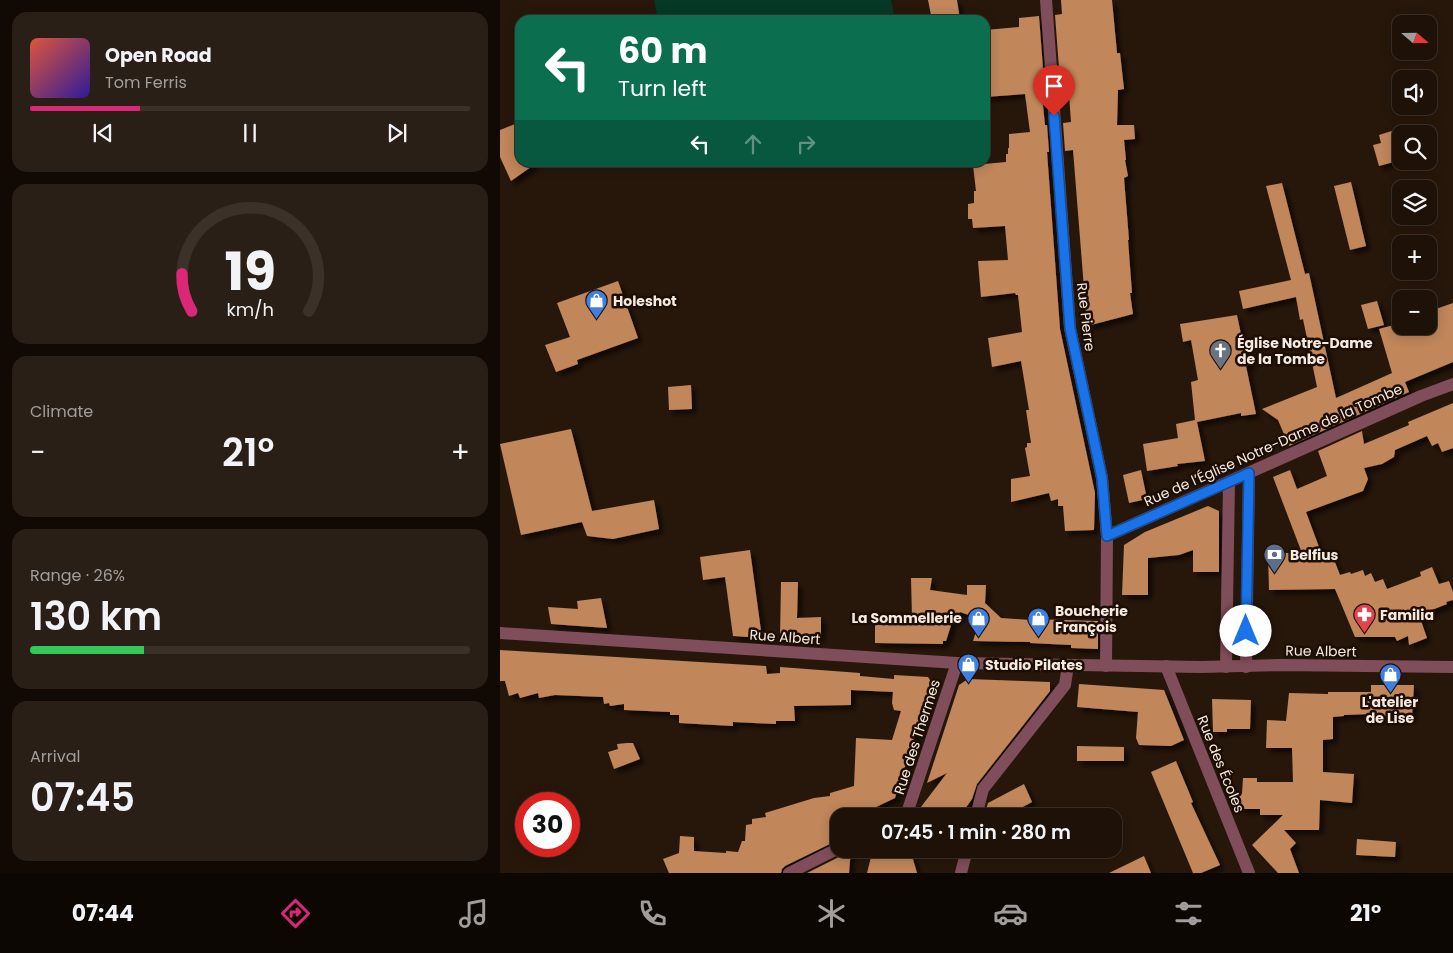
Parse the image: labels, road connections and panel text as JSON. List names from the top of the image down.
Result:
{
  "streets": {
    "street": [
      "Rue Pierre",
      "Rue de l’Église Notre-Dame de la Tombe",
      "Rue Albert",
      "Rue des Thermes",
      "Rue des Écoles"
    ]
  },
  "crossings": [
    ["Rue Pierre", "Rue de l’Église Notre-Dame de la Tombe"],
    ["Rue Pierre", "Rue Albert"],
    ["Rue Albert", "Rue des Thermes"],
    ["Rue Albert", "Rue des Écoles"]
  ],
  "places": {
    "shop": [
      "Holeshot",
      "La Sommellerie",
      "Boucherie François",
      "Studio Pilates",
      "L'atelier de Lise"
    ],
    "church": ["Église Notre-Dame de la Tombe"],
    "bank": ["Belfius"],
    "pharmacy": ["Familia"]
  },
  "north": "right",
  "page": {
    "map_buttons": ["+", "−"],
    "turn": ["60 m", "Turn left"],
    "song": ["Open Road", "Tom Ferris"],
    "tile": [
      "Climate",
      ["Range · 26%", "130 km"],
      ["Arrival", "07:45"]
    ],
    "heat": ["−", "21°", "+"],
    "limit": "30",
    "trip": "07:45 · 1 min · 280 m",
    "tabs": ["07:44", "21°"],
    "gauge": ["19", "km/h"]
  }
}
